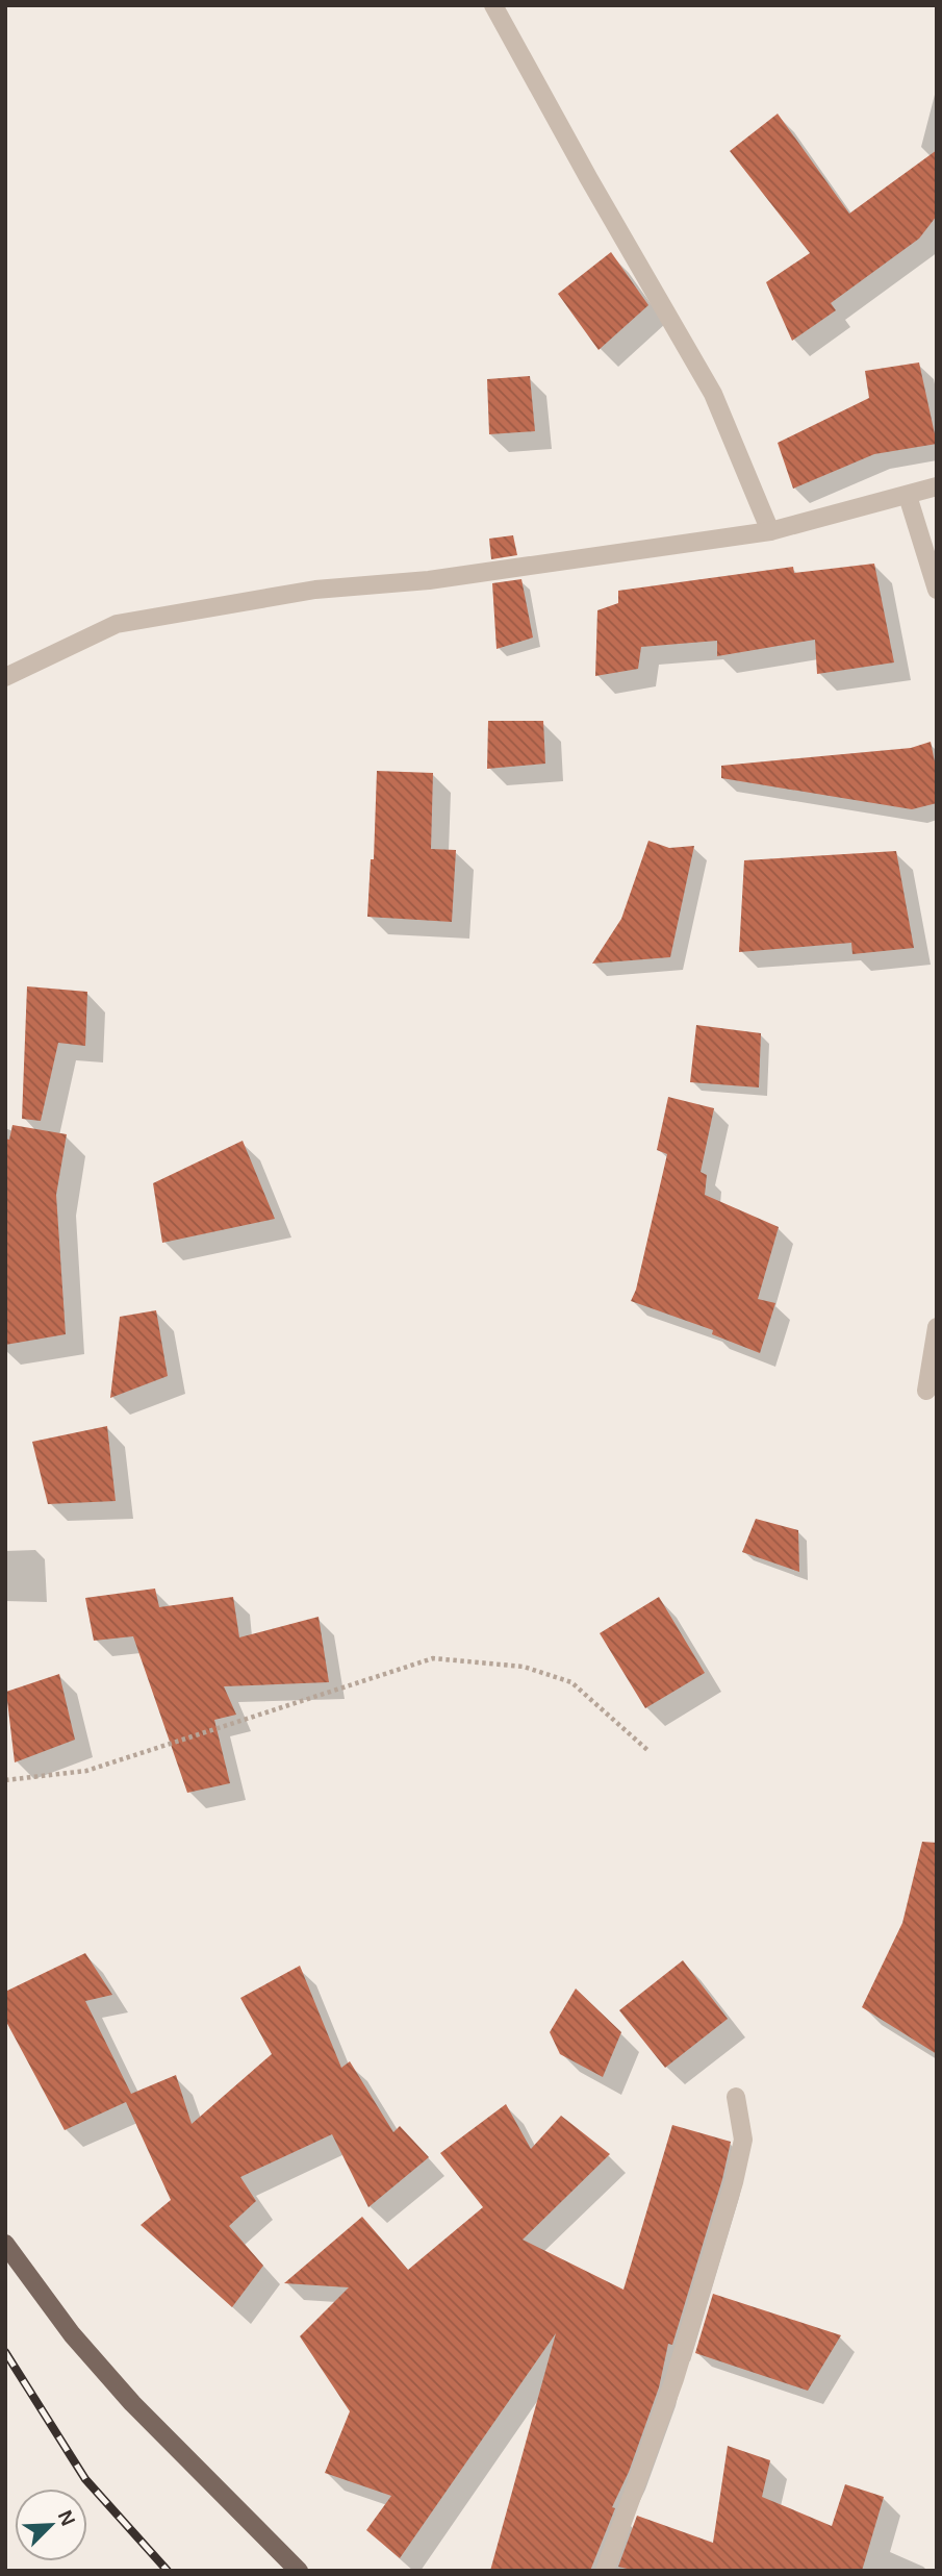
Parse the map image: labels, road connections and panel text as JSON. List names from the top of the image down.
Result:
{
  "north": "top right"
}
